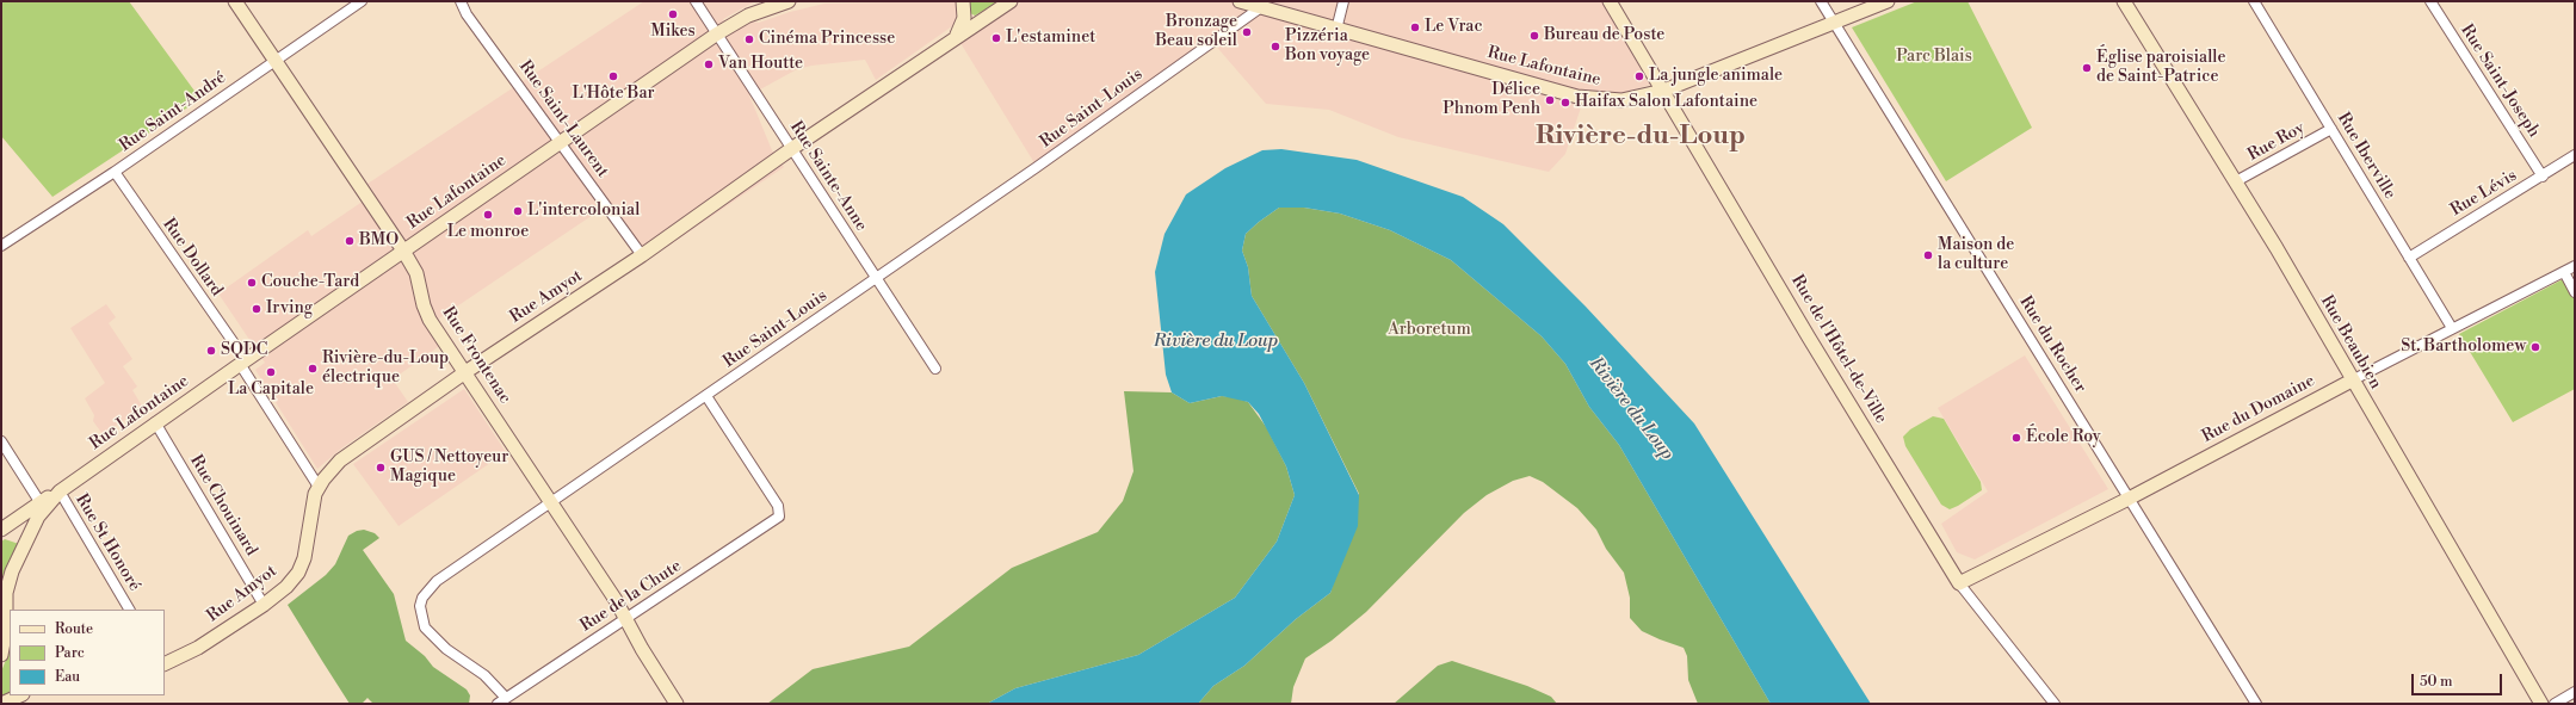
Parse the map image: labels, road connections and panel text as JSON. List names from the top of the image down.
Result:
{
  "streets": {
    "main road": [
      "Rue Lafontaine",
      "Rue Amyot",
      "Rue Beaubien",
      "Rue de l'Hôtel-de-Ville",
      "Rue Frontenac",
      "Rue du Domaine"
    ],
    "street": [
      "Rue Saint-Joseph",
      "Rue Saint-Louis",
      "Rue Saint-André",
      "Rue Saint-Laurent",
      "Rue Roy",
      "Rue Iberville",
      "Rue Sainte-Anne",
      "Rue Lévis",
      "Rue Dollard",
      "Rue du Rocher",
      "Rue Chouinard",
      "Rue St Honoré",
      "Rue de la Chute"
    ]
  },
  "crossings": [
    ["Rue Lafontaine", "Rue Saint-Louis"],
    ["Rue Lafontaine", "Rue Saint-Laurent"],
    ["Rue Lafontaine", "Rue Sainte-Anne"],
    ["Rue Lafontaine", "Rue Dollard"],
    ["Rue Lafontaine", "Rue du Rocher"],
    ["Rue Lafontaine", "Rue de l'Hôtel-de-Ville"],
    ["Rue Lafontaine", "Rue Frontenac"],
    ["Rue Lafontaine", "Rue Chouinard"],
    ["Rue Lafontaine", "Rue St Honoré"],
    ["Rue Saint-Joseph", "Rue Lévis"],
    ["Rue Saint-Louis", "Rue Sainte-Anne"],
    ["Rue Saint-Louis", "Rue Frontenac"],
    ["Rue Saint-Louis", "Rue de la Chute"],
    ["Rue Saint-André", "Rue Dollard"],
    ["Rue Saint-André", "Rue Frontenac"],
    ["Rue Saint-Laurent", "Rue Amyot"],
    ["Rue Roy", "Rue Iberville"],
    ["Rue Roy", "Rue Beaubien"],
    ["Rue Iberville", "Rue Lévis"],
    ["Rue Iberville", "Rue du Domaine"],
    ["Rue Sainte-Anne", "Rue Amyot"],
    ["Rue Dollard", "Rue Amyot"],
    ["Rue Amyot", "Rue Frontenac"],
    ["Rue Amyot", "Rue Chouinard"],
    ["Rue Beaubien", "Rue du Domaine"],
    ["Rue du Rocher", "Rue du Domaine"],
    ["Rue de l'Hôtel-de-Ville", "Rue du Domaine"],
    ["Rue Frontenac", "Rue de la Chute"]
  ],
  "districts": ["Rivière-du-Loup"],
  "water": ["Rivière du Loup"],
  "parks": ["Parc Blais", "Arboretum"],
  "places": [
    "Mikes",
    "Le Vrac",
    "Bronzage Beau soleil",
    "Bureau de Poste",
    "L'estaminet",
    "Cinéma Princesse",
    "Pizzéria Bon voyage",
    "Van Houtte",
    "Église paroisialle de Saint-Patrice",
    "L'Hôte Bar",
    "La jungle animale",
    "Délice Phnom Penh",
    "Haifax Salon Lafontaine",
    "L'intercolonial",
    "Le monroe",
    "BMO",
    "Maison de la culture",
    "Couche-Tard",
    "Irving",
    "St. Bartholomew",
    "SQDC",
    "Rivière-du-Loup électrique",
    "La Capitale",
    "École Roy",
    "GUS / Nettoyeur Magique"
  ],
  "legend": ["Route", "Parc", "Eau"],
  "scale_bar": "50 m"
}
